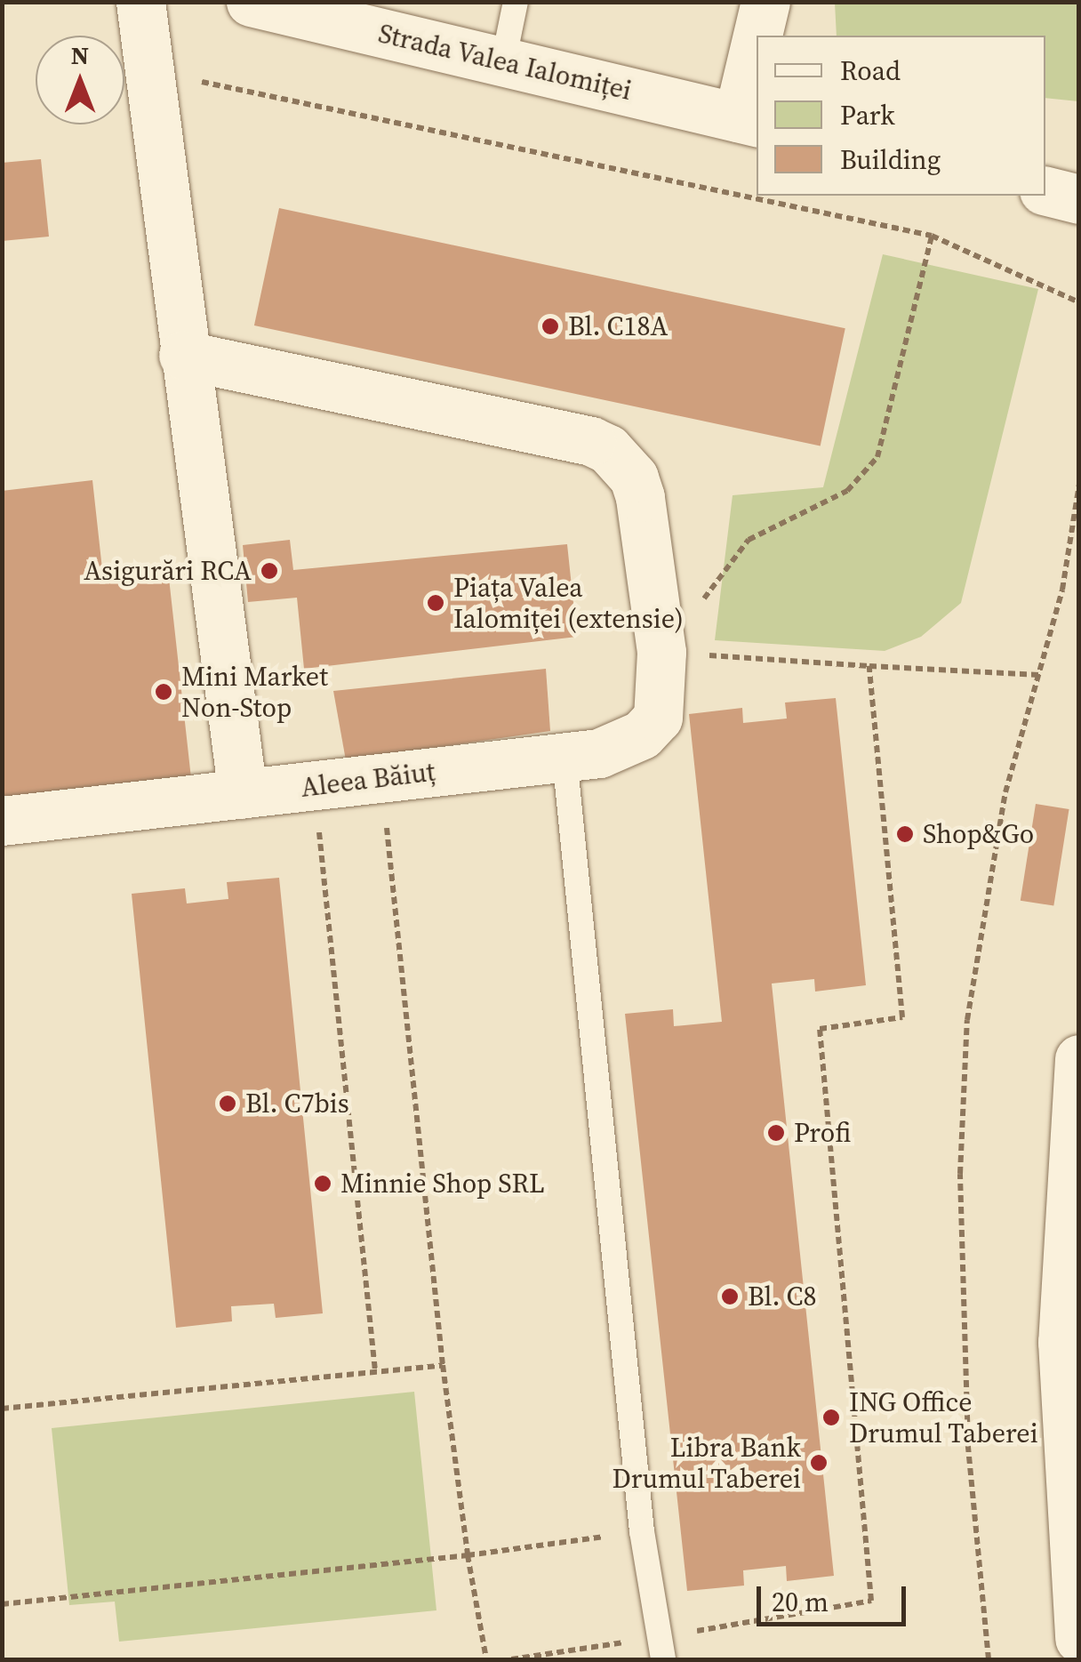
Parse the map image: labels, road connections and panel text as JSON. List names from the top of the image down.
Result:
{
  "streets": {
    "street": ["Strada Valea Ialomiței", "Aleea Băiuț"]
  },
  "places": [
    "Bl. C18A",
    "Asigurări RCA",
    "Piața Valea Ialomiței (extensie)",
    "Mini Market Non-Stop",
    "Shop&Go",
    "Bl. C7bis",
    "Profi",
    "Minnie Shop SRL",
    "Bl. C8",
    "ING Office Drumul Taberei",
    "Libra Bank Drumul Taberei"
  ],
  "legend": ["Road", "Park", "Building"],
  "scale_bar": "20 m",
  "north": "top"
}
